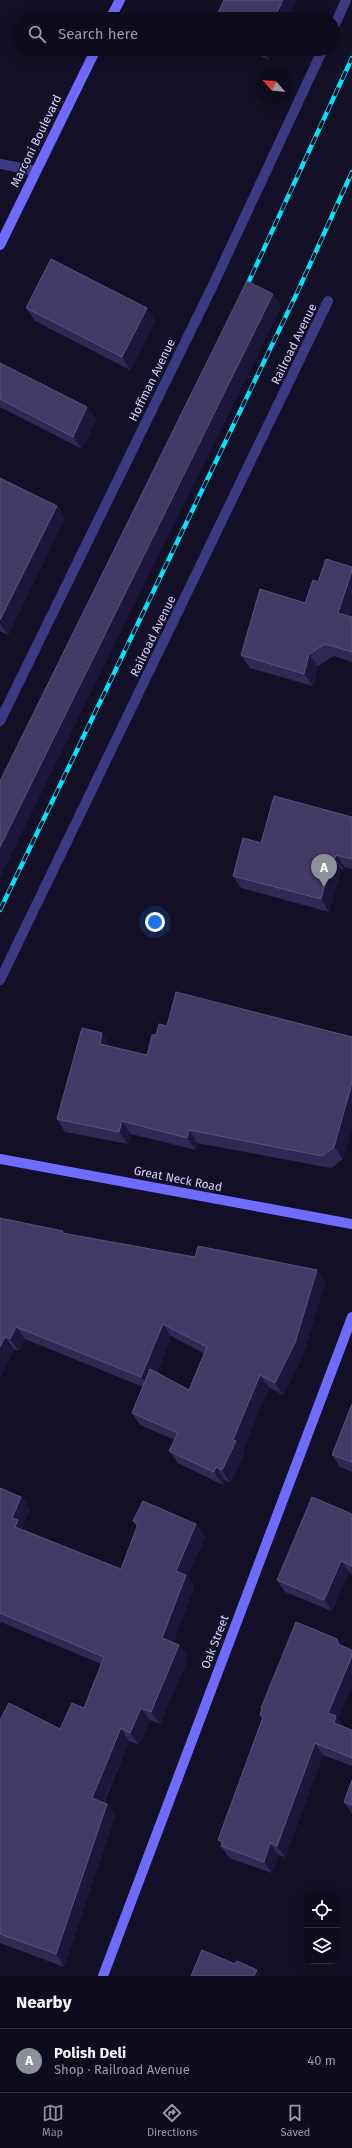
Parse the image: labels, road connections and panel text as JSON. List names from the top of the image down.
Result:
{
  "streets": {
    "main road": ["Marconi Boulevard", "Great Neck Road", "Oak Street"],
    "street": ["Railroad Avenue", "Hoffman Avenue"]
  },
  "north": "top left",
  "page": {
    "search": "Search here",
    "pins": "A",
    "heading": "Nearby",
    "list": [
      {
        "mark": "A",
        "name": "Polish Deli",
        "note": "Shop · Railroad Avenue",
        "value": "40 m"
      }
    ],
    "nav": ["Map", "Directions", "Saved"]
  }
}
